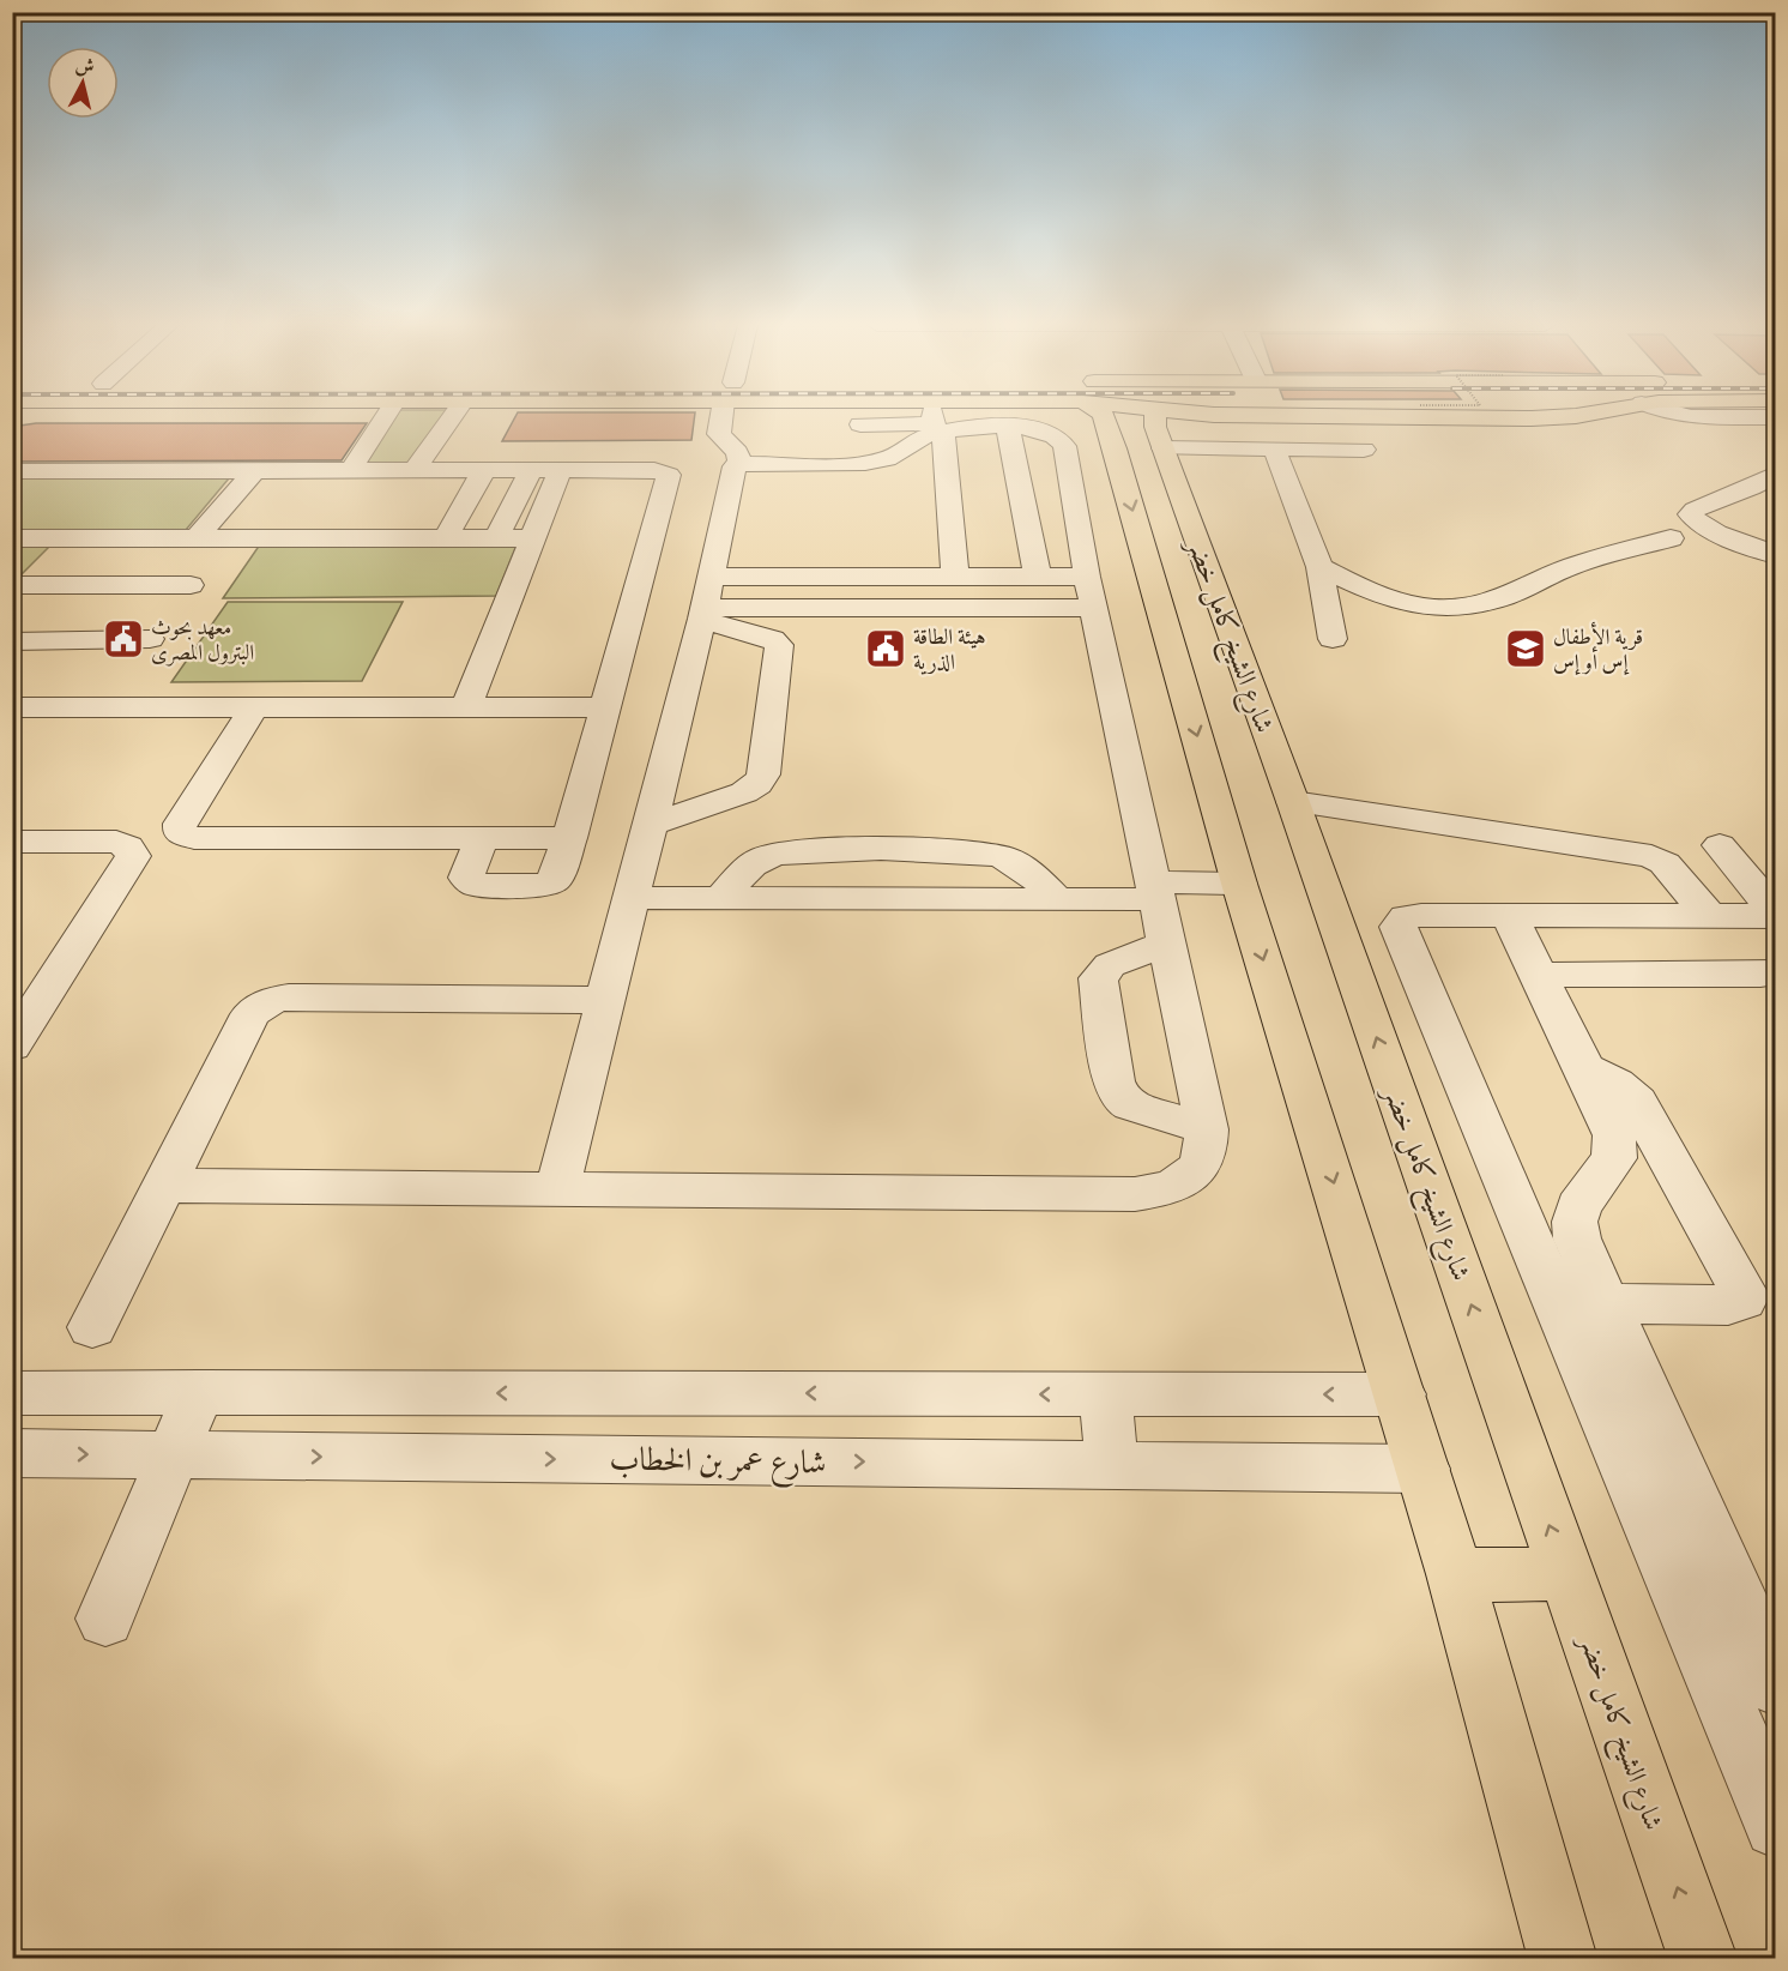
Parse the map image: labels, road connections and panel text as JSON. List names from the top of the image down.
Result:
{
  "streets": {
    "main road": ["شارع الشيخ كامل خضر"],
    "street": ["شارع عمر بن الخطاب"]
  },
  "crossings": [
    ["شارع الشيخ كامل خضر", "شارع عمر بن الخطاب"]
  ],
  "places": {
    "public building": ["معهد بحوث البترول المصرى", "هيئة الطاقة الذرية"],
    "school or university": ["قرية الأطفال إس أو إس"]
  },
  "north": "top"
}
